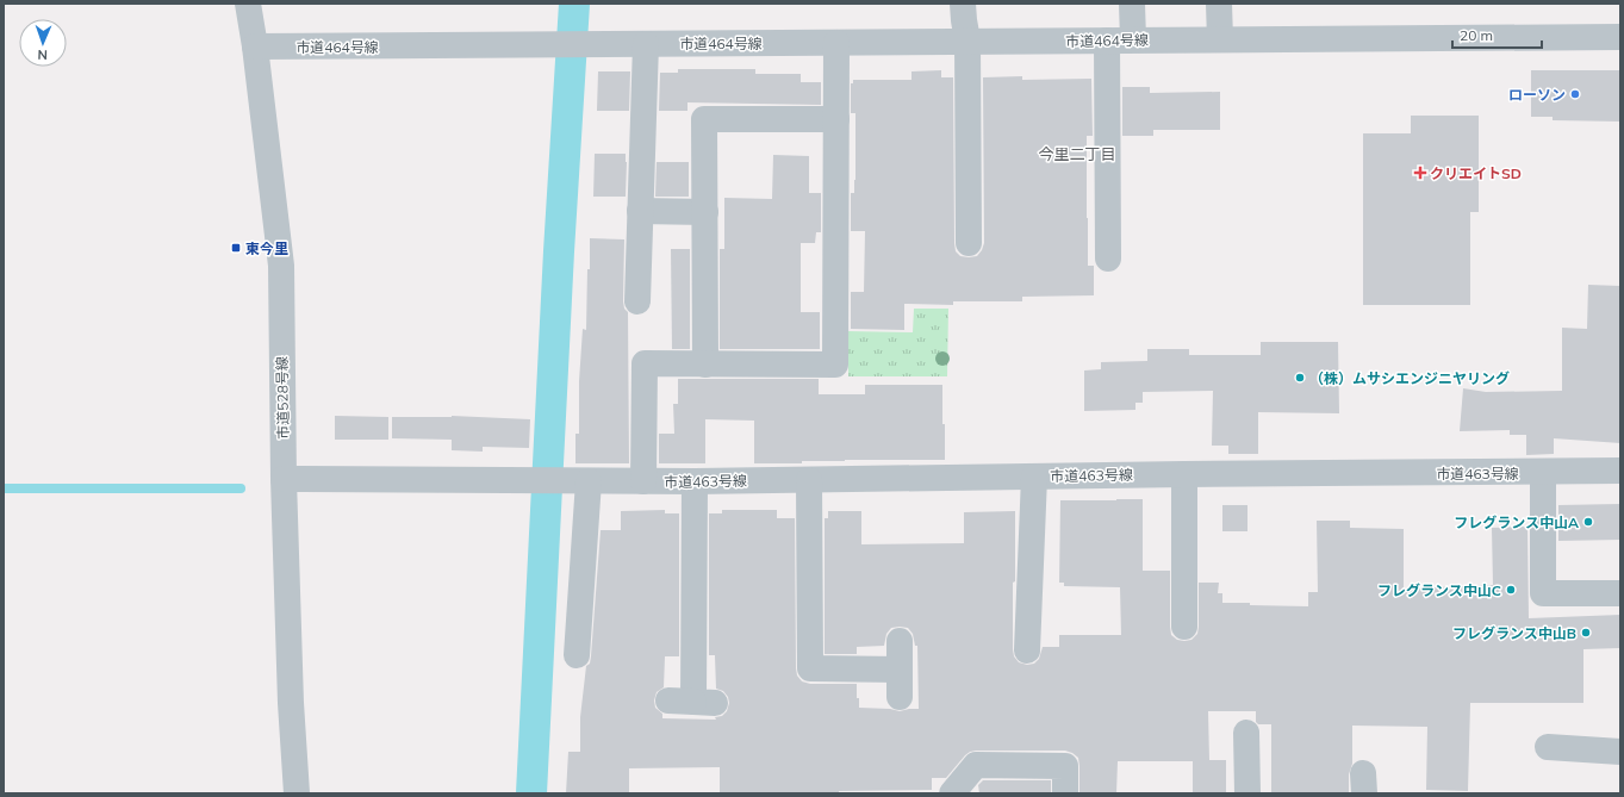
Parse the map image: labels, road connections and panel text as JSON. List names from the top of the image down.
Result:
{
  "streets": {
    "street": ["市道464号線", "市道528号線", "市道463号線"]
  },
  "crossings": [
    ["市道464号線", "市道528号線"],
    ["市道528号線", "市道463号線"]
  ],
  "districts": ["今里二丁目"],
  "places": {
    "other": [
      "ローソン",
      "（株）ムサシエンジニヤリング",
      "フレグランス中山A",
      "フレグランス中山C",
      "フレグランス中山B"
    ],
    "health": ["クリエイトSD"],
    "transit": ["東今里"]
  },
  "scale_bar": "20 m",
  "north": "bottom"
}
